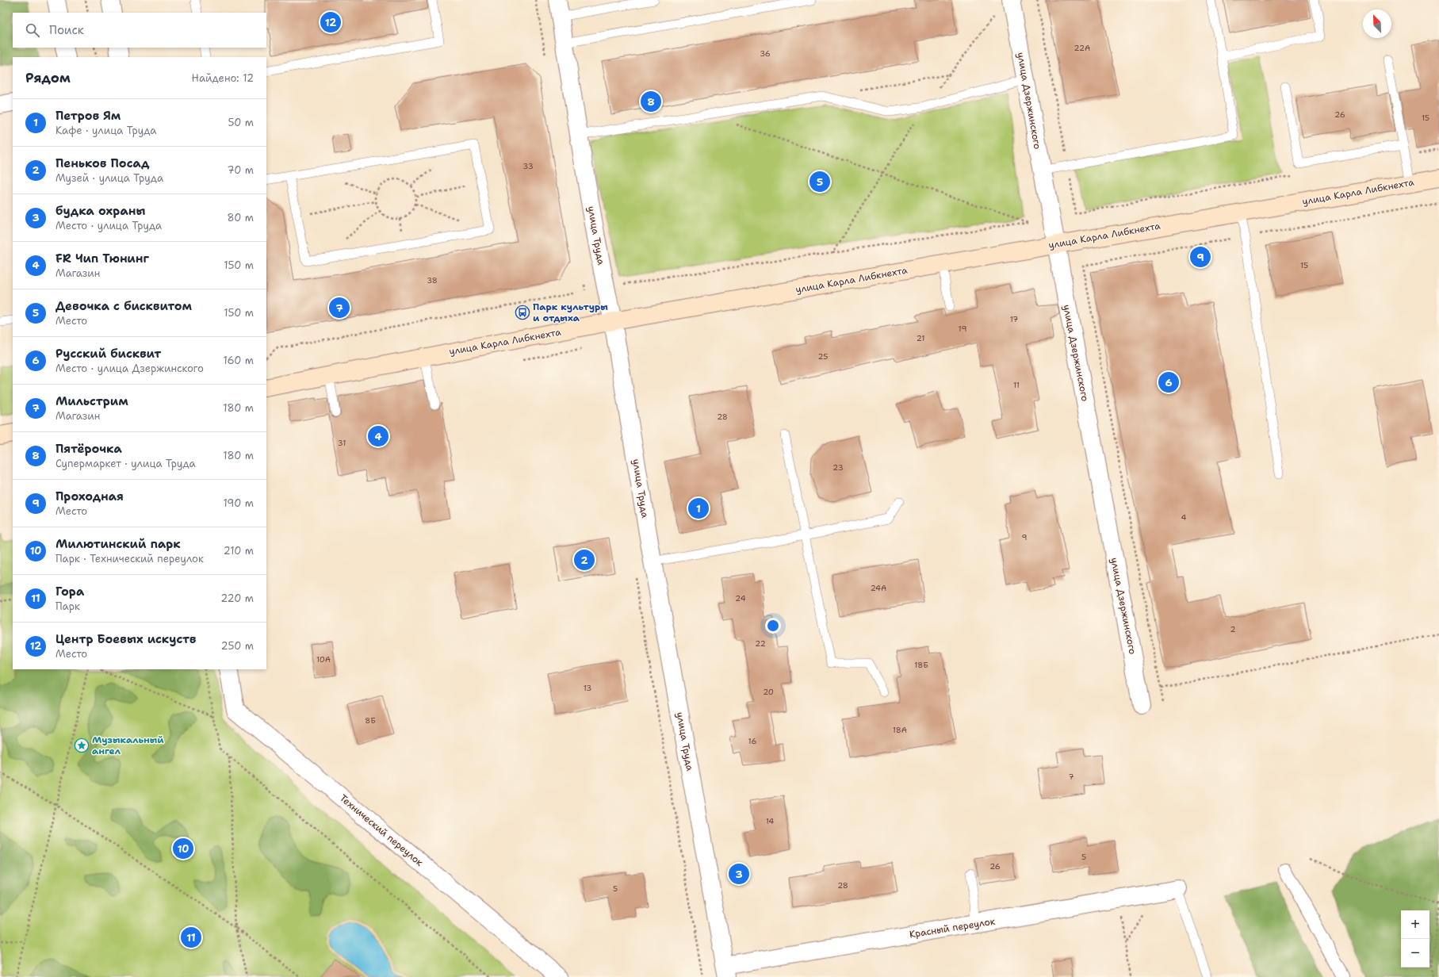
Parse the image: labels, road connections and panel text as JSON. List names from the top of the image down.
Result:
{
  "streets": {
    "main road": ["улица Карла Либкнехта"],
    "street": [
      "улица Дзержинского",
      "улица Труда",
      "Технический переулок",
      "Красный переулок"
    ]
  },
  "crossings": [
    ["улица Дзержинского", "улица Карла Либкнехта"],
    ["улица Карла Либкнехта", "улица Труда"],
    ["улица Труда", "Красный переулок"]
  ],
  "places": {
    "bus stop": ["Парк культуры и отдыха"],
    "place": ["Музыкальный ангел"]
  },
  "house_numbers": [
    "22А",
    "36",
    "26",
    "15",
    "33",
    "15",
    "38",
    "17",
    "19",
    "21",
    "25",
    "11",
    "28",
    "31",
    "23",
    "4",
    "9",
    "24А",
    "24",
    "2",
    "22",
    "10А",
    "18Б",
    "13",
    "20",
    "8Б",
    "18А",
    "16",
    "7",
    "14",
    "5",
    "26",
    "28",
    "5"
  ],
  "north": "top left",
  "page": {
    "pins": [
      "12",
      "8",
      "5",
      "9",
      "7",
      "6",
      "4",
      "1",
      "2",
      "10",
      "3",
      "11"
    ],
    "search": "Поиск",
    "heading": ["Рядом", "Найдено: 12"],
    "list": [
      {
        "mark": "1",
        "name": "Петров Ям",
        "note": "Кафе · улица Труда",
        "value": "50 m"
      },
      {
        "mark": "2",
        "name": "Пеньков Посад",
        "note": "Музей · улица Труда",
        "value": "70 m"
      },
      {
        "mark": "3",
        "name": "будка охраны",
        "note": "Место · улица Труда",
        "value": "80 m"
      },
      {
        "mark": "4",
        "name": "FR Чип Тюнинг",
        "note": "Магазин",
        "value": "150 m"
      },
      {
        "mark": "5",
        "name": "Девочка с бисквитом",
        "note": "Место",
        "value": "150 m"
      },
      {
        "mark": "6",
        "name": "Русский бисквит",
        "note": "Место · улица Дзержинского",
        "value": "160 m"
      },
      {
        "mark": "7",
        "name": "Мильстрим",
        "note": "Магазин",
        "value": "180 m"
      },
      {
        "mark": "8",
        "name": "Пятёрочка",
        "note": "Супермаркет · улица Труда",
        "value": "180 m"
      },
      {
        "mark": "9",
        "name": "Проходная",
        "note": "Место",
        "value": "190 m"
      },
      {
        "mark": "10",
        "name": "Милютинский парк",
        "note": "Парк · Технический переулок",
        "value": "210 m"
      },
      {
        "mark": "11",
        "name": "Гора",
        "note": "Парк",
        "value": "220 m"
      },
      {
        "mark": "12",
        "name": "Центр Боевых искуств",
        "note": "Место",
        "value": "250 m"
      }
    ],
    "map_buttons": ["+", "−"]
  }
}
